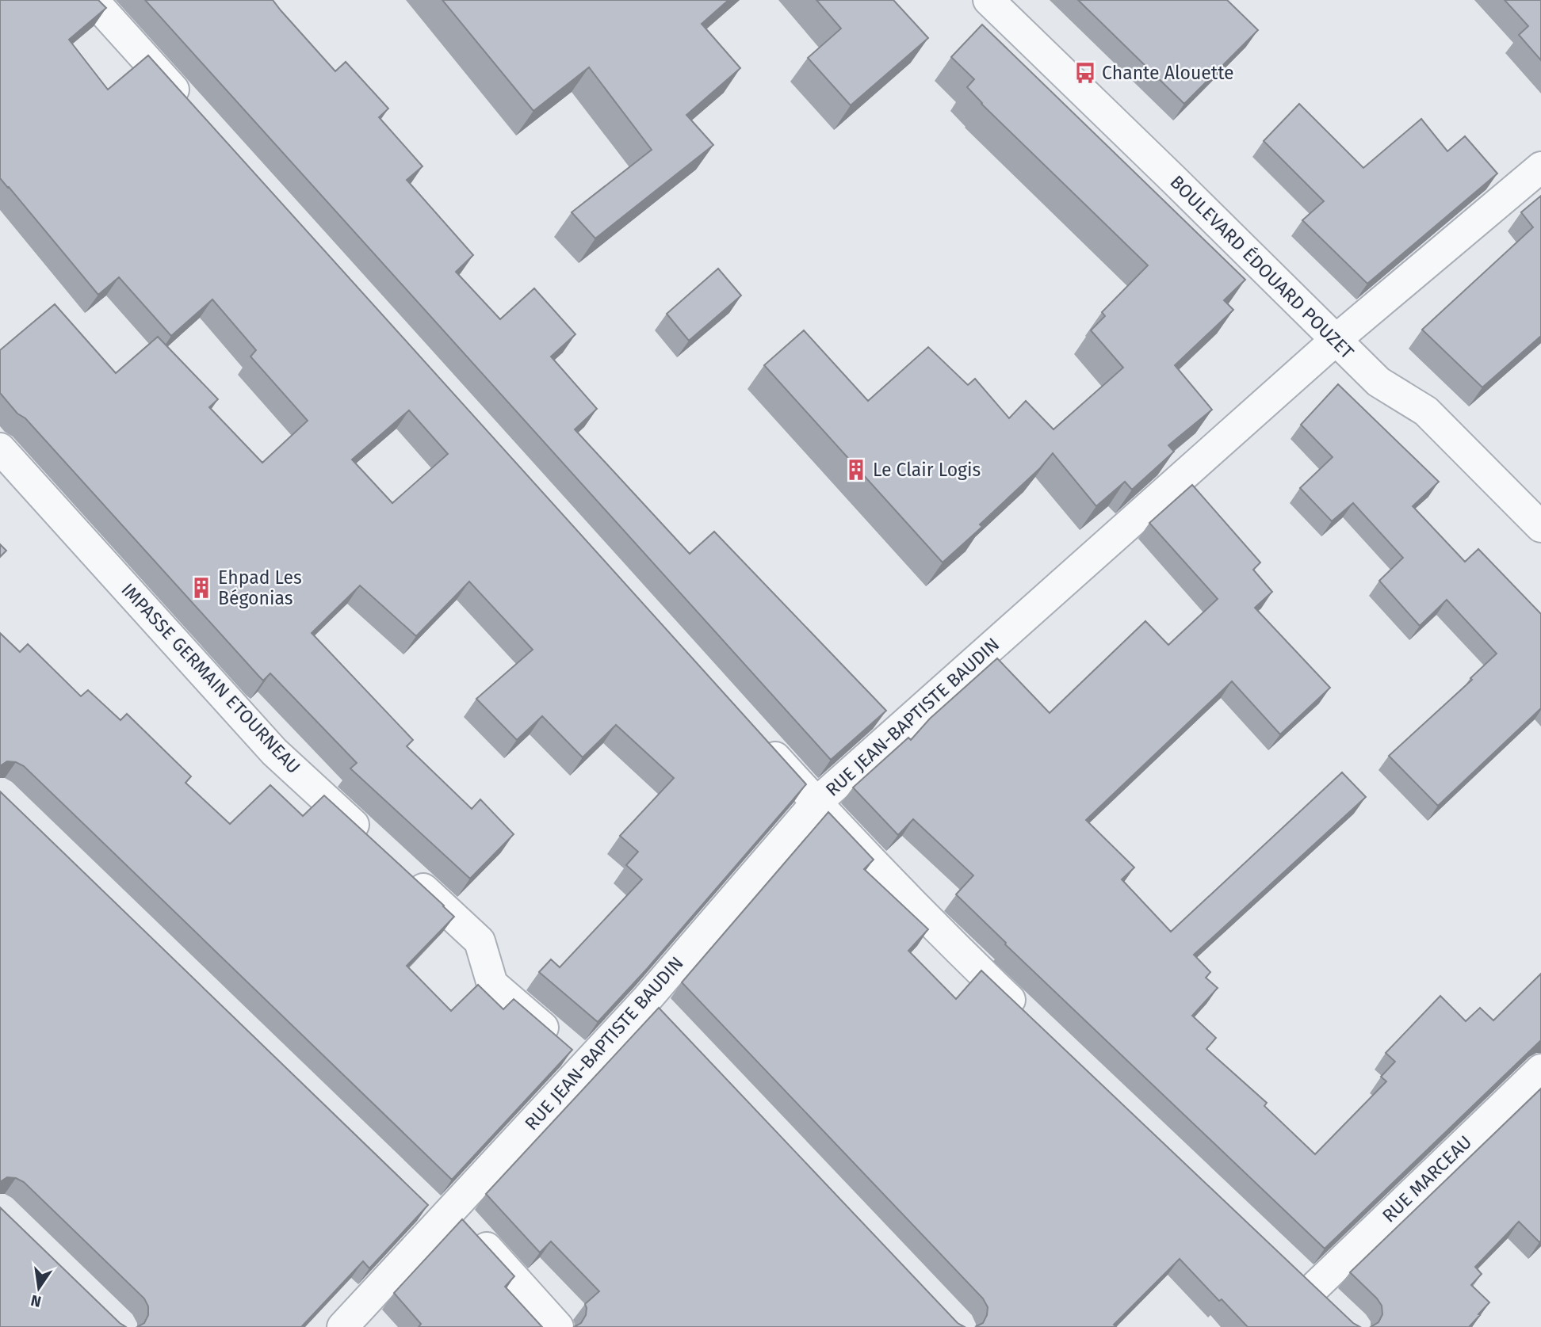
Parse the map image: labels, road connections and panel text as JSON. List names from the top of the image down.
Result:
{
  "streets": {
    "street": [
      "BOULEVARD ÉDOUARD POUZET",
      "IMPASSE GERMAIN ETOURNEAU",
      "RUE JEAN-BAPTISTE BAUDIN",
      "RUE MARCEAU"
    ]
  },
  "crossings": [
    ["BOULEVARD ÉDOUARD POUZET", "RUE JEAN-BAPTISTE BAUDIN"]
  ],
  "places": {
    "bus stop": ["Chante Alouette"],
    "building": ["Le Clair Logis", "Ehpad Les Bégonias"]
  },
  "north": "bottom"
}
